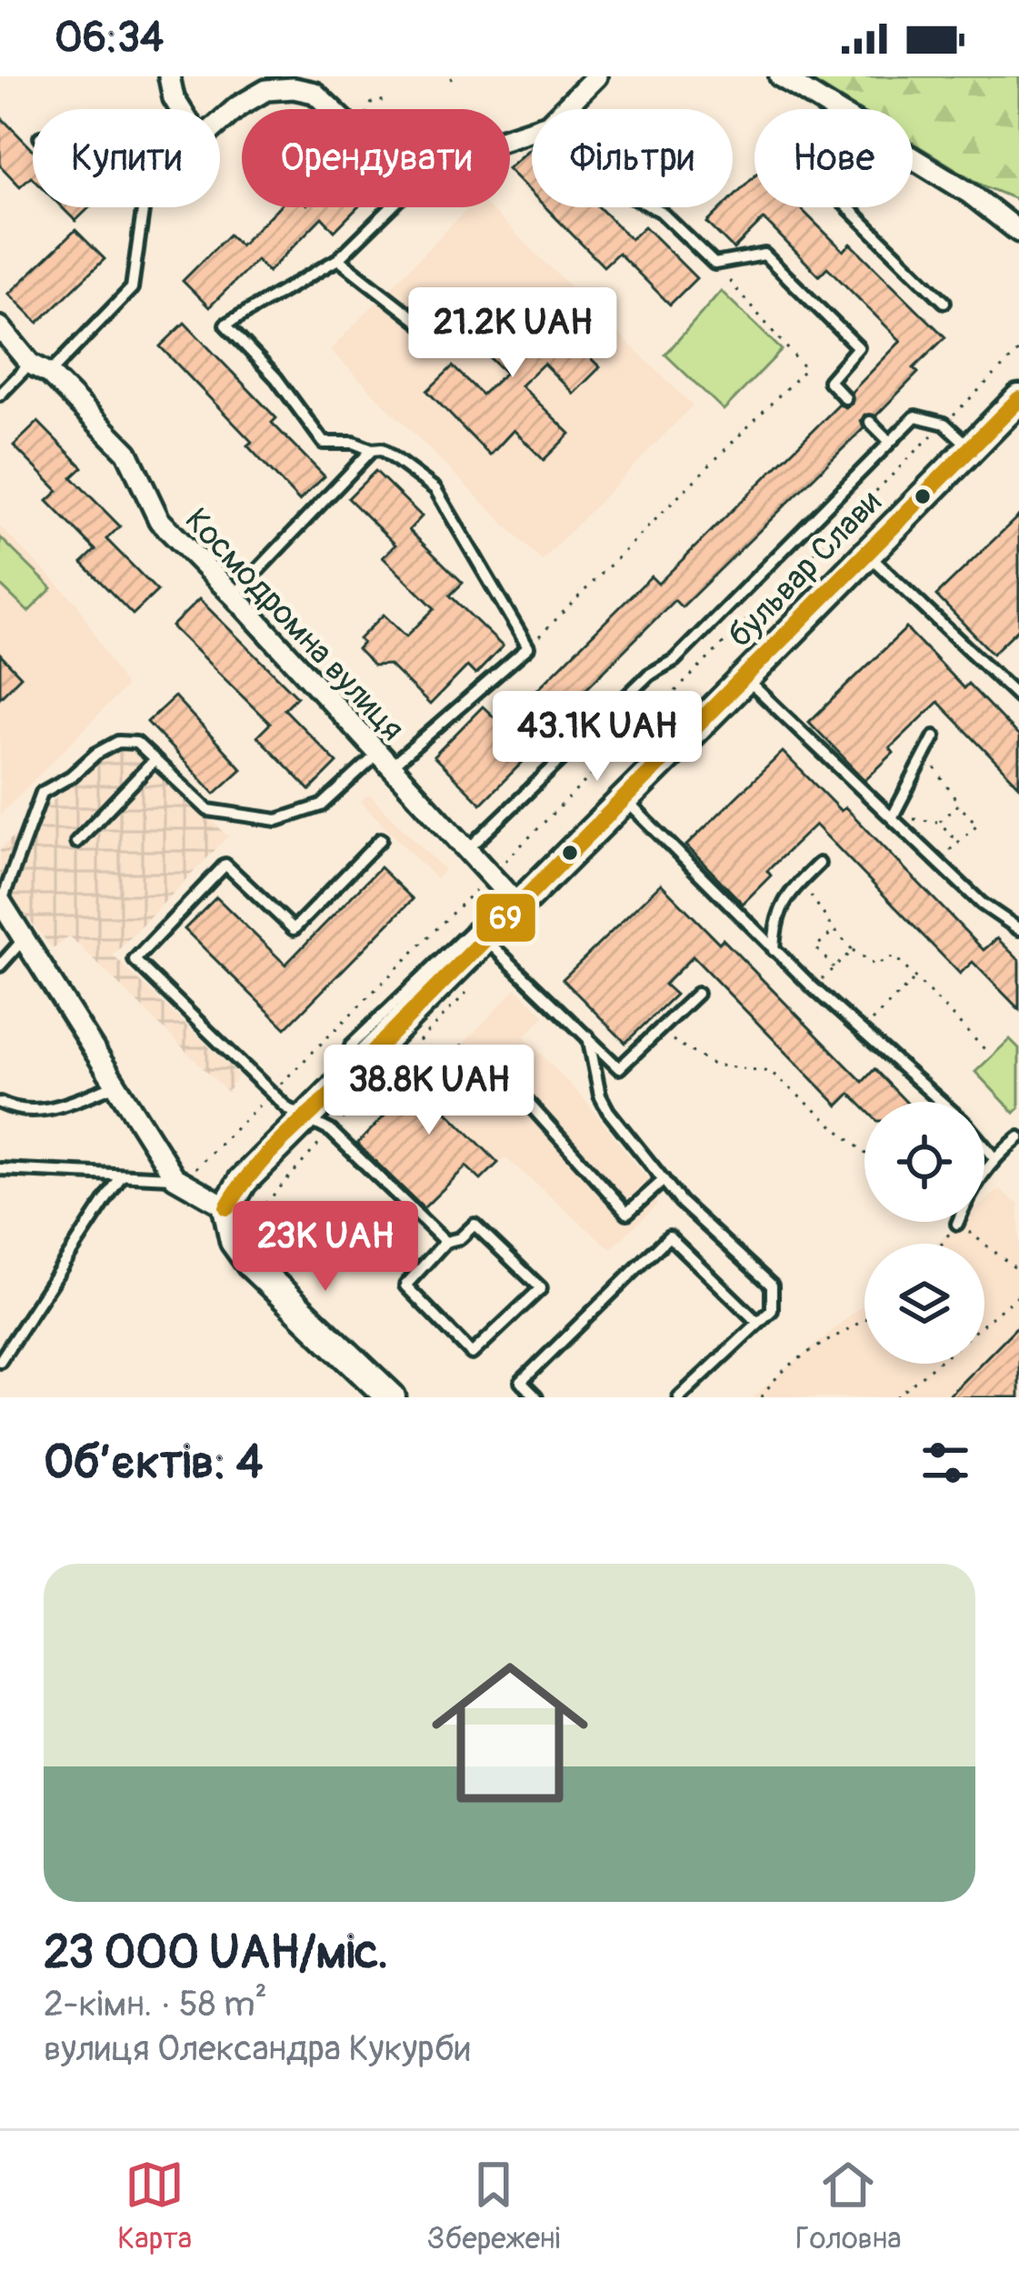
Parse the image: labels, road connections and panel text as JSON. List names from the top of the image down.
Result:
{
  "streets": {
    "street": ["бульвар Слави", "Космодромна вулиця"]
  },
  "crossings": [
    ["бульвар Слави", "Космодромна вулиця"]
  ],
  "lines": ["transit line 69"],
  "page": {
    "status": "06:34",
    "chip": [
      "Купити",
      "Орендувати",
      "Фільтри",
      "Нове"
    ],
    "price": [
      "21.2K UAH",
      "43.1K UAH",
      "38.8K UAH",
      "23K UAH"
    ],
    "heading": "Об’єктів: 4",
    "list": [
      {
        "name": "23 000 UAH/міс.",
        "note": "2-кімн. · 58 m² · вулиця Олександра Кукурби"
      }
    ],
    "tabs": ["Карта", "Збережені", "Головна"]
  }
}
